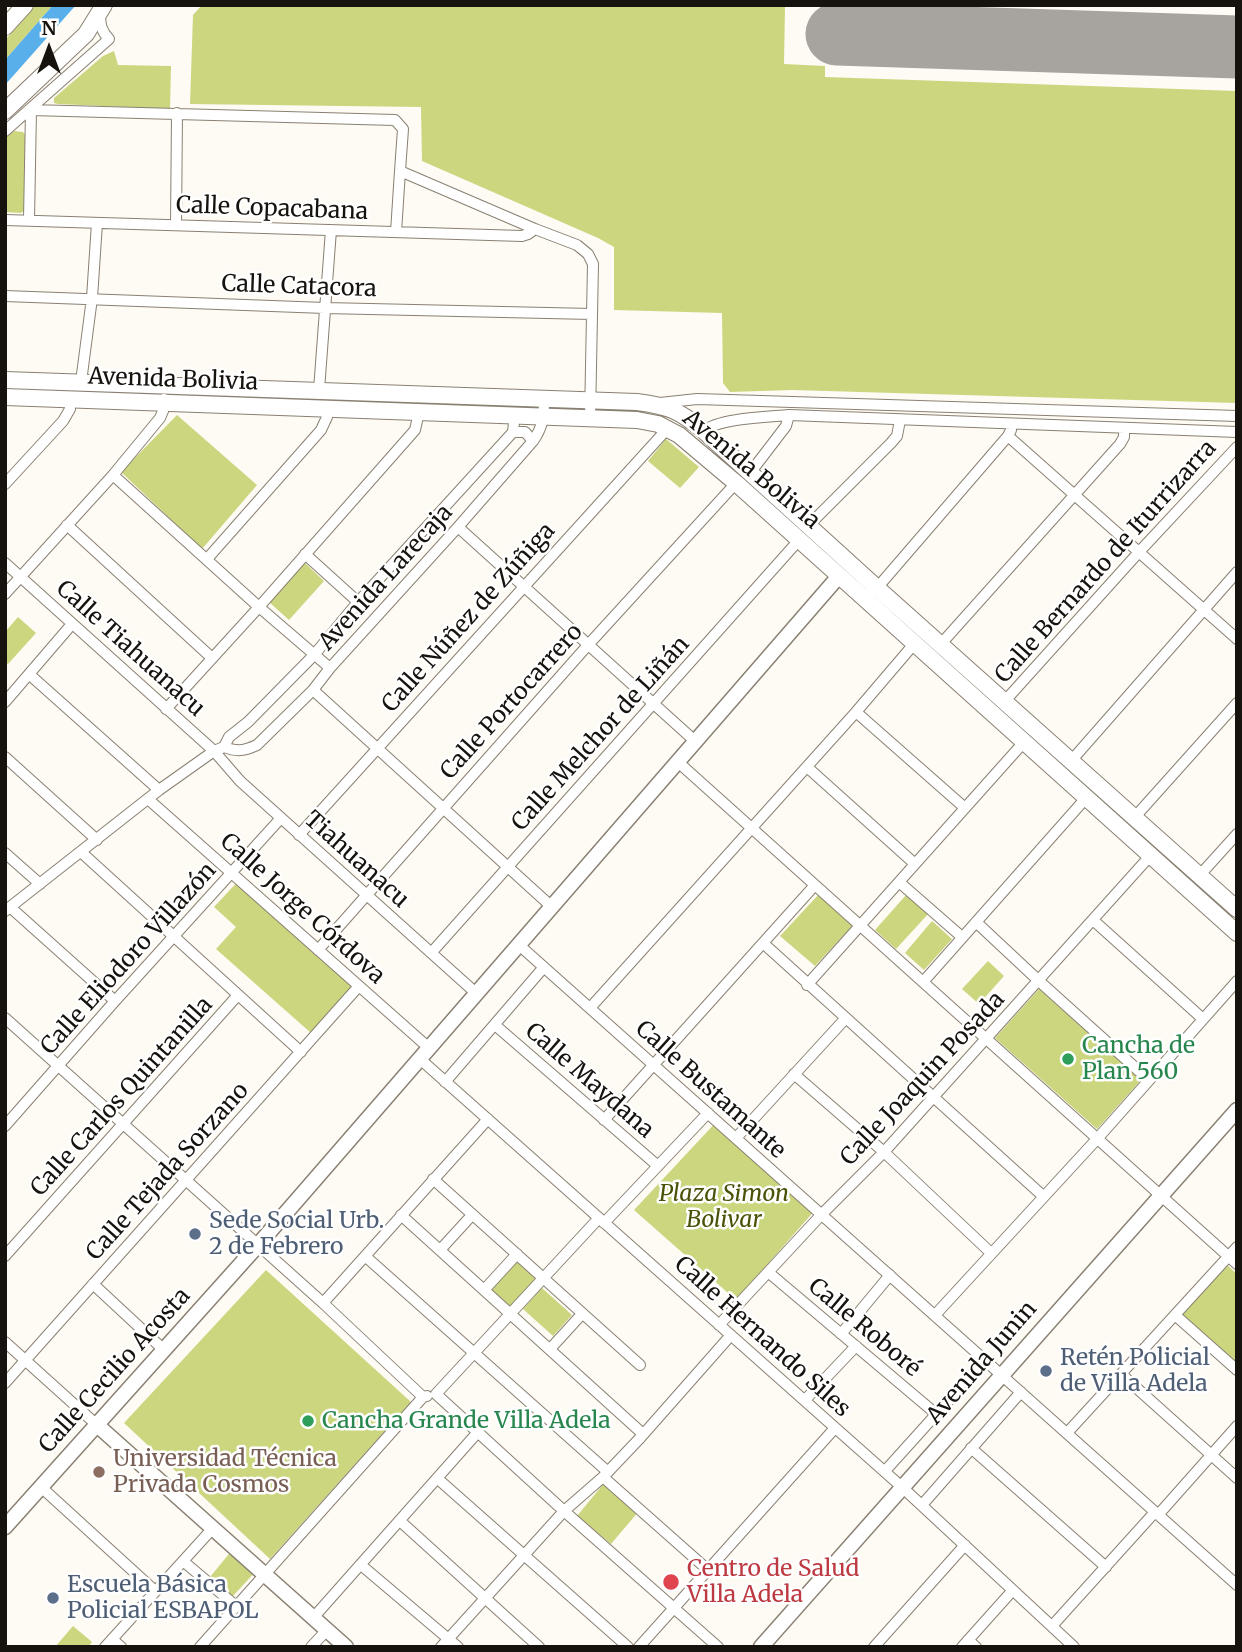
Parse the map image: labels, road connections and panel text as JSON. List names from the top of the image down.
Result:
{
  "streets": {
    "main road": ["Avenida Bolivia"],
    "street": [
      "Calle Copacabana",
      "Calle Catacora",
      "Calle Bernardo de Iturrizarra",
      "Avenida Larecaja",
      "Calle Núñez de Zúñiga",
      "Calle Tiahuanacu",
      "Calle Portocarrero",
      "Calle Melchor de Liñán",
      "Tiahuanacu",
      "Calle Jorge Córdova",
      "Calle Eliodoro Villazón",
      "Calle Joaquin Posada",
      "Calle Maydana",
      "Calle Bustamante",
      "Calle Carlos Quintanilla",
      "Calle Tejada Sorzano",
      "Calle Roboré",
      "Calle Hernando Siles",
      "Avenida Junin",
      "Calle Cecilio Acosta"
    ]
  },
  "crossings": [
    ["Avenida Bolivia", "Calle Bernardo de Iturrizarra"],
    ["Avenida Bolivia", "Avenida Larecaja"],
    ["Avenida Bolivia", "Calle Núñez de Zúñiga"],
    ["Avenida Bolivia", "Calle Portocarrero"],
    ["Avenida Bolivia", "Calle Melchor de Liñán"],
    ["Avenida Bolivia", "Calle Joaquin Posada"],
    ["Avenida Bolivia", "Calle Cecilio Acosta"],
    ["Avenida Larecaja", "Calle Tiahuanacu"],
    ["Avenida Larecaja", "Tiahuanacu"],
    ["Avenida Larecaja", "Calle Jorge Córdova"],
    ["Calle Núñez de Zúñiga", "Tiahuanacu"],
    ["Calle Tiahuanacu", "Tiahuanacu"],
    ["Calle Portocarrero", "Tiahuanacu"],
    ["Calle Portocarrero", "Calle Jorge Córdova"],
    ["Calle Melchor de Liñán", "Tiahuanacu"],
    ["Tiahuanacu", "Calle Eliodoro Villazón"],
    ["Tiahuanacu", "Calle Cecilio Acosta"],
    ["Calle Jorge Córdova", "Calle Eliodoro Villazón"],
    ["Calle Jorge Córdova", "Calle Tejada Sorzano"],
    ["Calle Jorge Córdova", "Calle Hernando Siles"],
    ["Calle Jorge Córdova", "Calle Cecilio Acosta"],
    ["Calle Joaquin Posada", "Calle Bustamante"],
    ["Calle Joaquin Posada", "Calle Roboré"],
    ["Calle Joaquin Posada", "Calle Hernando Siles"],
    ["Calle Bustamante", "Avenida Junin"],
    ["Calle Bustamante", "Calle Cecilio Acosta"],
    ["Calle Roboré", "Avenida Junin"],
    ["Calle Hernando Siles", "Avenida Junin"],
    ["Calle Hernando Siles", "Calle Cecilio Acosta"]
  ],
  "parks": ["Plaza Simon Bolivar"],
  "places": [
    "Cancha de Plan 560",
    "Sede Social Urb. 2 de Febrero",
    "Retén Policial de Villa Adela",
    "Cancha Grande Villa Adela",
    "Universidad Técnica Privada Cosmos",
    "Centro de Salud Villa Adela",
    "Escuela Básica Policial ESBAPOL"
  ],
  "north": "top"
}
